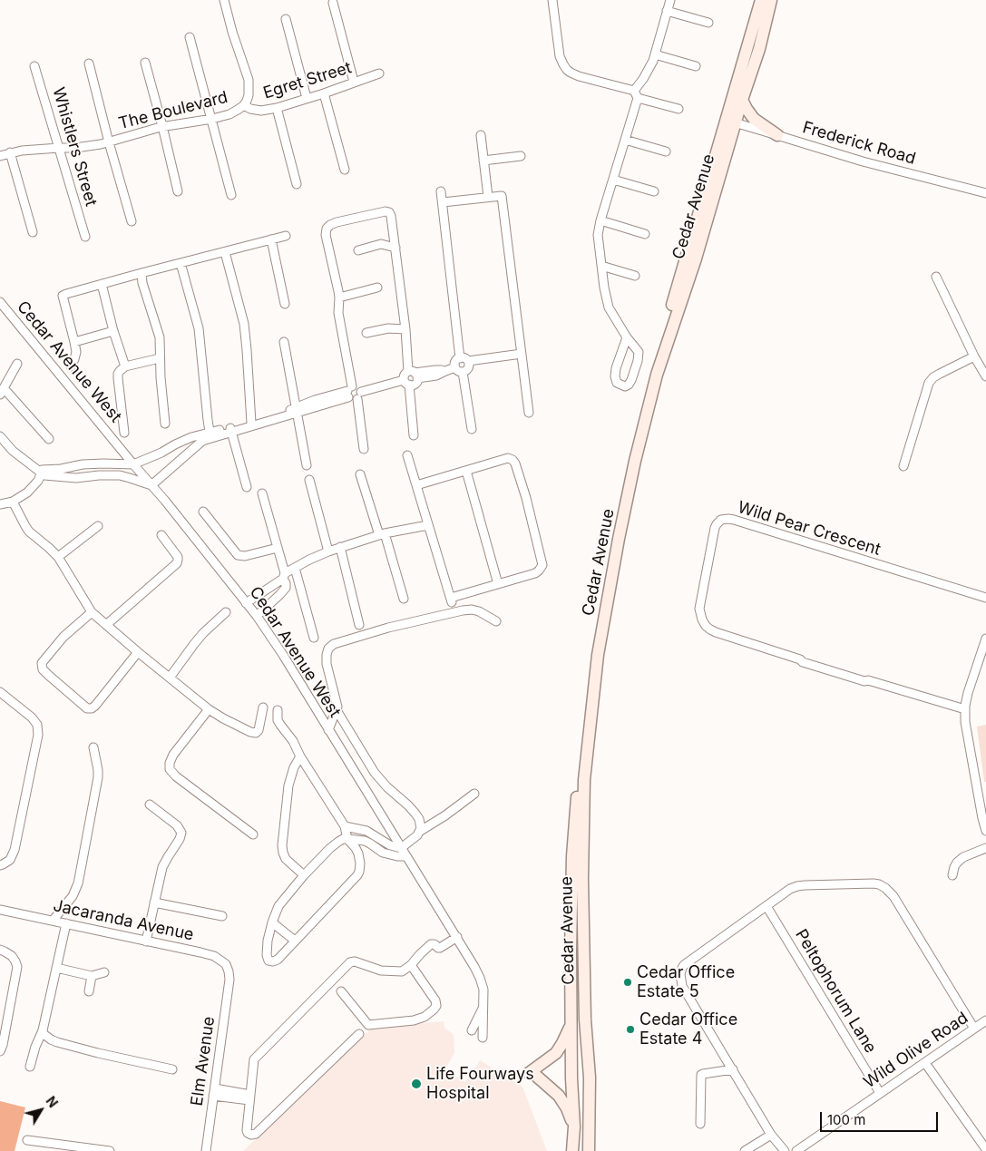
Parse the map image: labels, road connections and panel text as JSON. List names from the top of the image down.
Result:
{
  "streets": {
    "main road": ["Cedar Avenue"],
    "street": [
      "Egret Street",
      "The Boulevard",
      "Frederick Road",
      "Whistlers Street",
      "Cedar Avenue West",
      "Wild Pear Crescent",
      "Jacaranda Avenue",
      "Peltophorum Lane",
      "Wild Olive Road",
      "Elm Avenue"
    ]
  },
  "crossings": [
    ["Egret Street", "The Boulevard"],
    ["The Boulevard", "Whistlers Street"],
    ["Frederick Road", "Cedar Avenue"],
    ["Jacaranda Avenue", "Elm Avenue"],
    ["Peltophorum Lane", "Wild Olive Road"]
  ],
  "places": ["Cedar Office Estate 5", "Cedar Office Estate 4", "Life Fourways Hospital"],
  "scale_bar": "100 m",
  "north": "top right"
}
